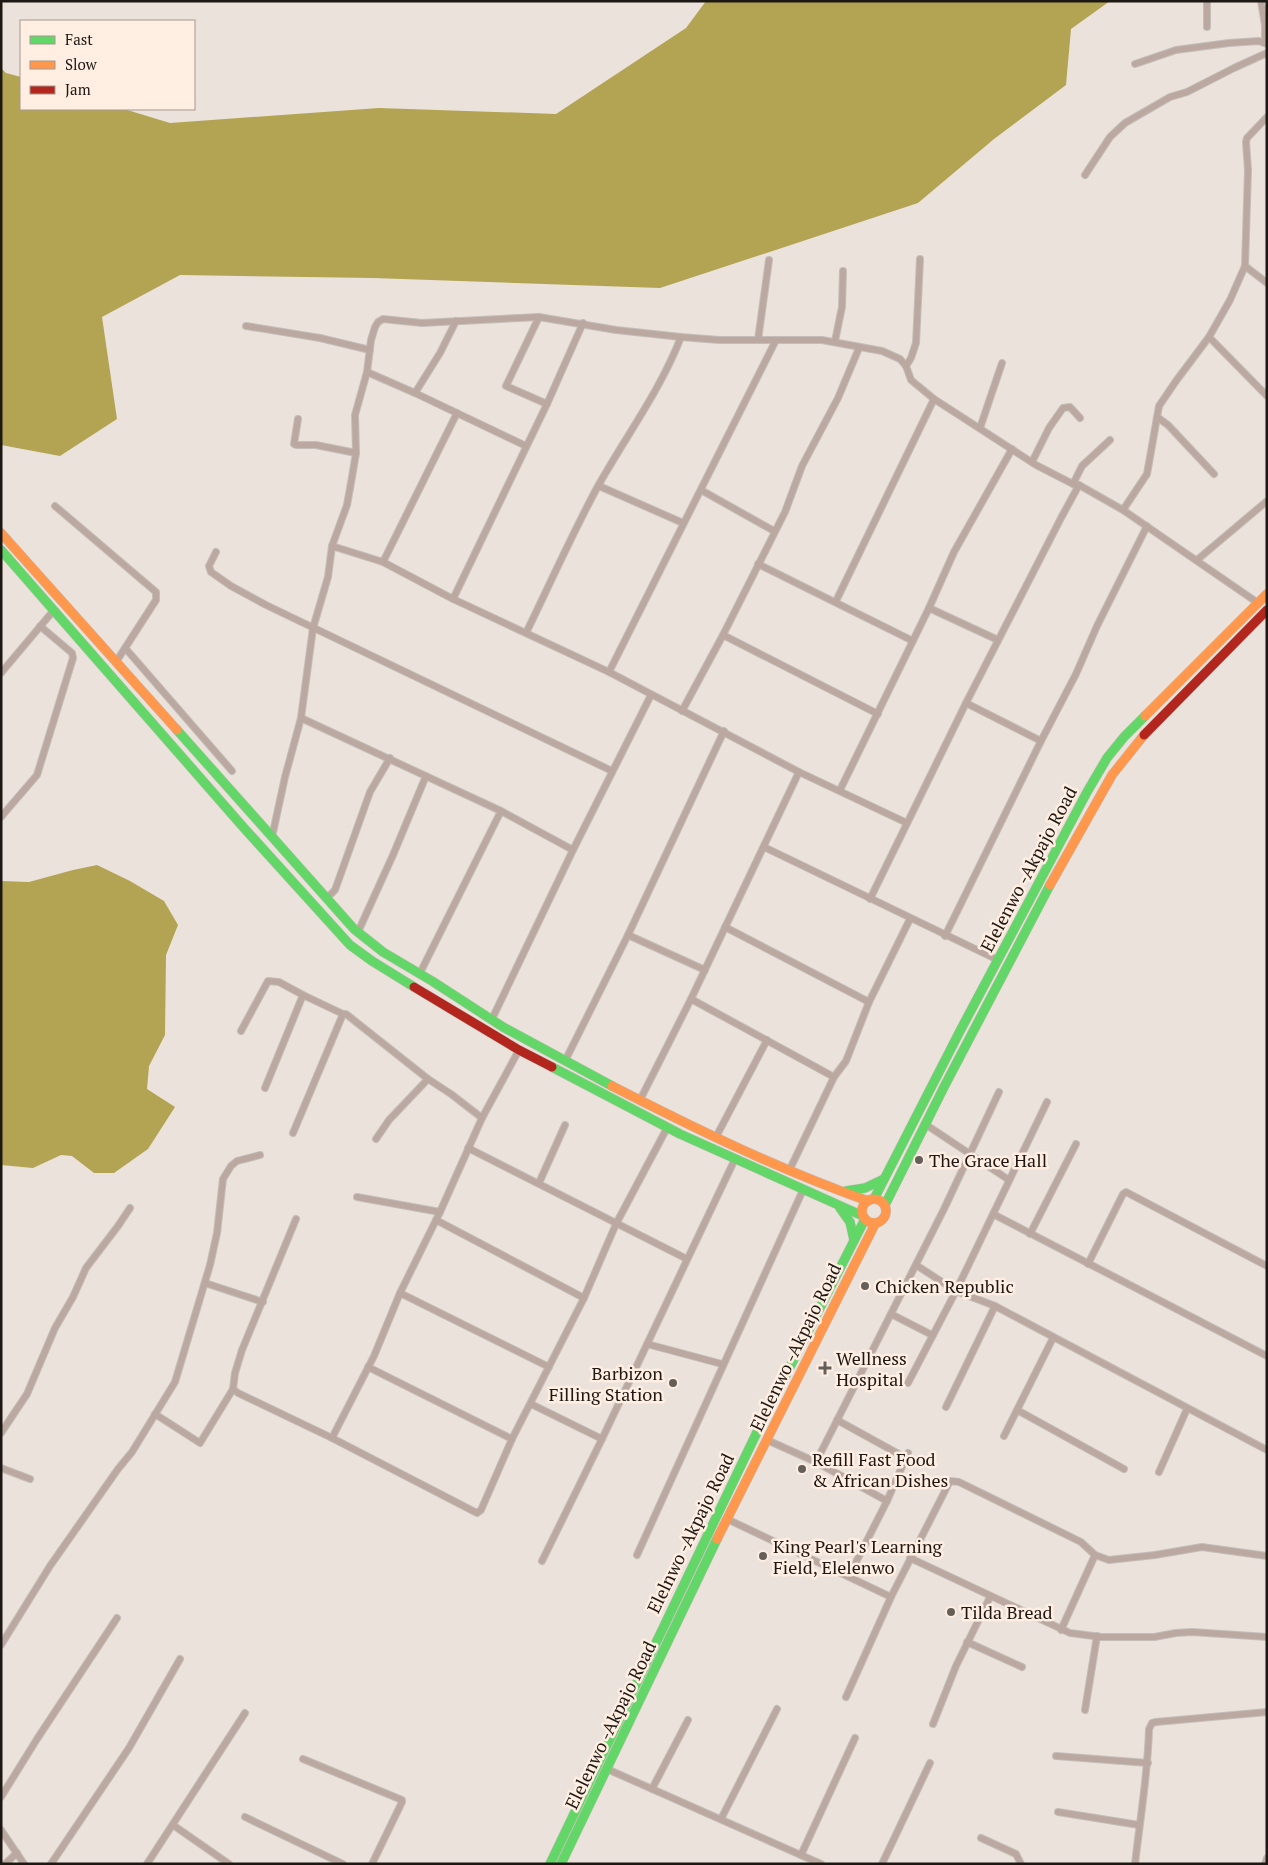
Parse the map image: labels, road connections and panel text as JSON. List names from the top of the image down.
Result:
{
  "streets": {
    "main road": ["Elelenwo -Akpajo Road", "Elelnwo -Akpajo Road"]
  },
  "crossings": [
    ["Elelenwo -Akpajo Road", "Elelnwo -Akpajo Road"]
  ],
  "places": {
    "other": [
      "The Grace Hall",
      "Chicken Republic",
      "Barbizon Filling Station",
      "Refill Fast Food & African Dishes",
      "King Pearl's Learning Field, Elelenwo",
      "Tilda Bread"
    ],
    "health": ["Wellness Hospital"]
  },
  "legend": ["Fast", "Slow", "Jam"]
}
